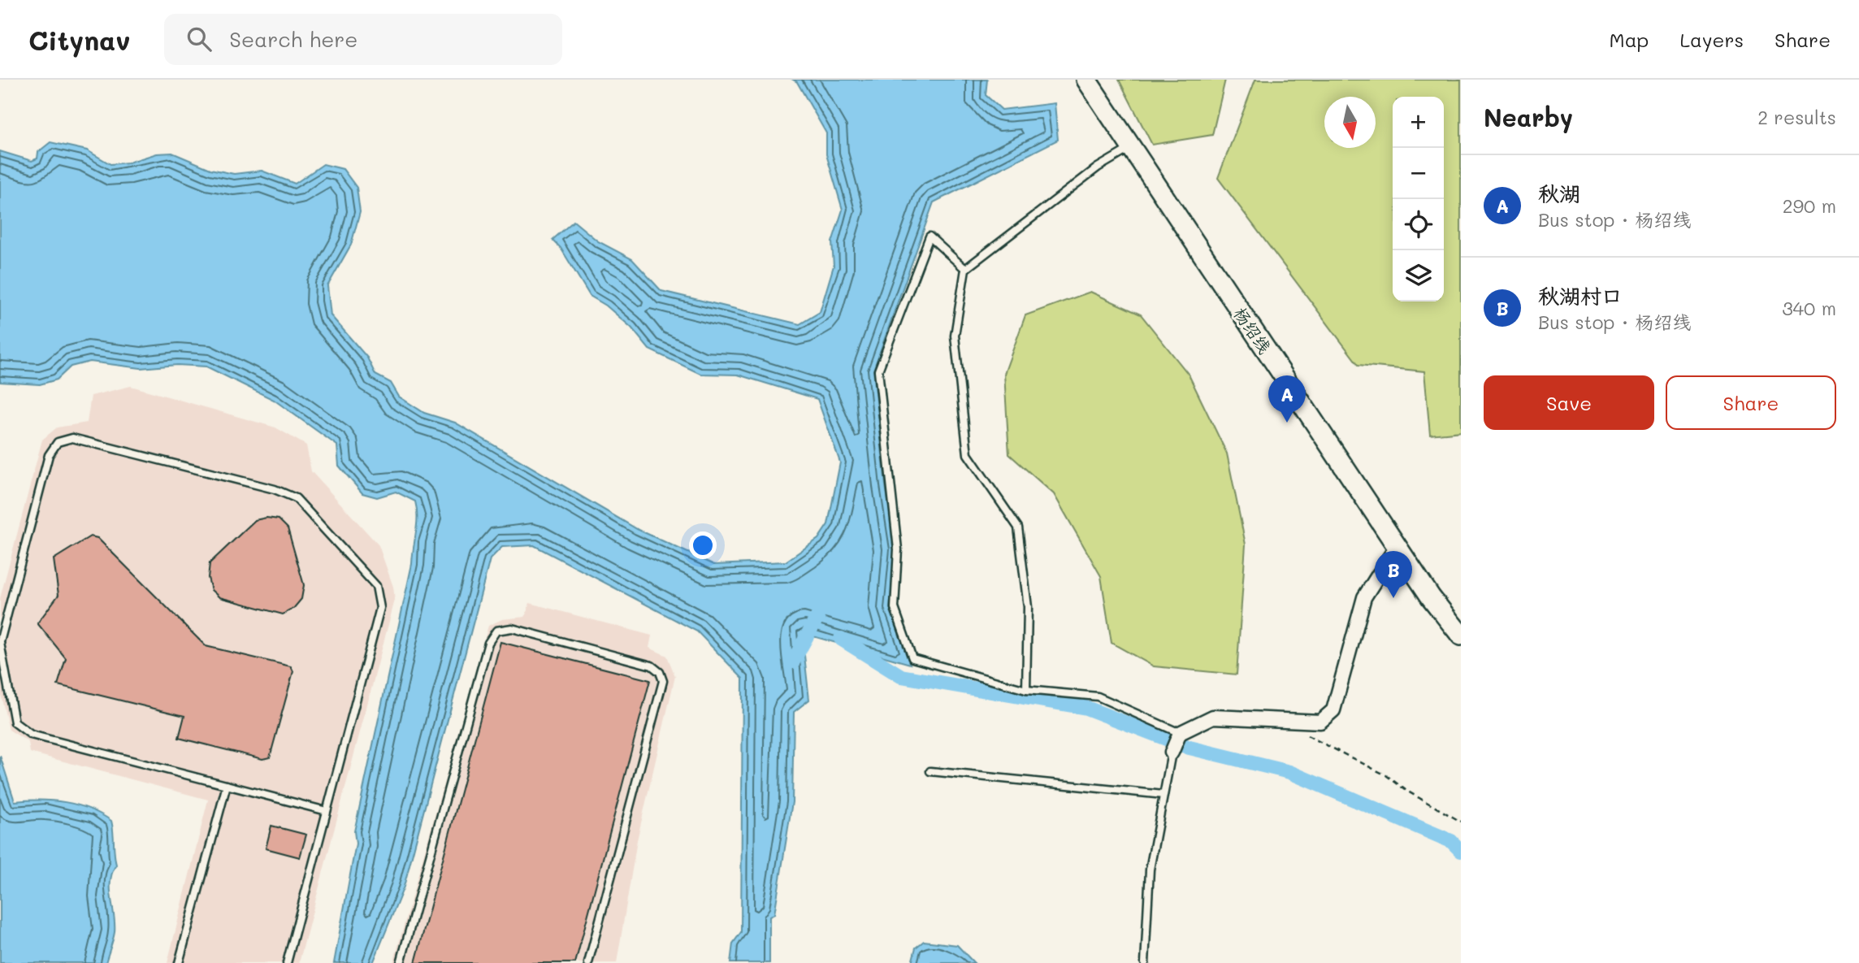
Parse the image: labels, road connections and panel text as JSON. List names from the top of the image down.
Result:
{
  "streets": {
    "main road": ["杨绍线"]
  },
  "north": "bottom",
  "page": {
    "header": "Citynav",
    "search": "Search here",
    "nav": ["Map", "Layers", "Share"],
    "heading": ["Nearby", "2 results"],
    "map_buttons": ["+", "−"],
    "list": [
      {
        "mark": "A",
        "name": "秋湖",
        "note": "Bus stop · 杨绍线",
        "value": "290 m"
      },
      {
        "mark": "B",
        "name": "秋湖村口",
        "note": "Bus stop · 杨绍线",
        "value": "340 m"
      }
    ],
    "buttons": ["Save", "Share"],
    "pins": ["A", "B"]
  }
}
